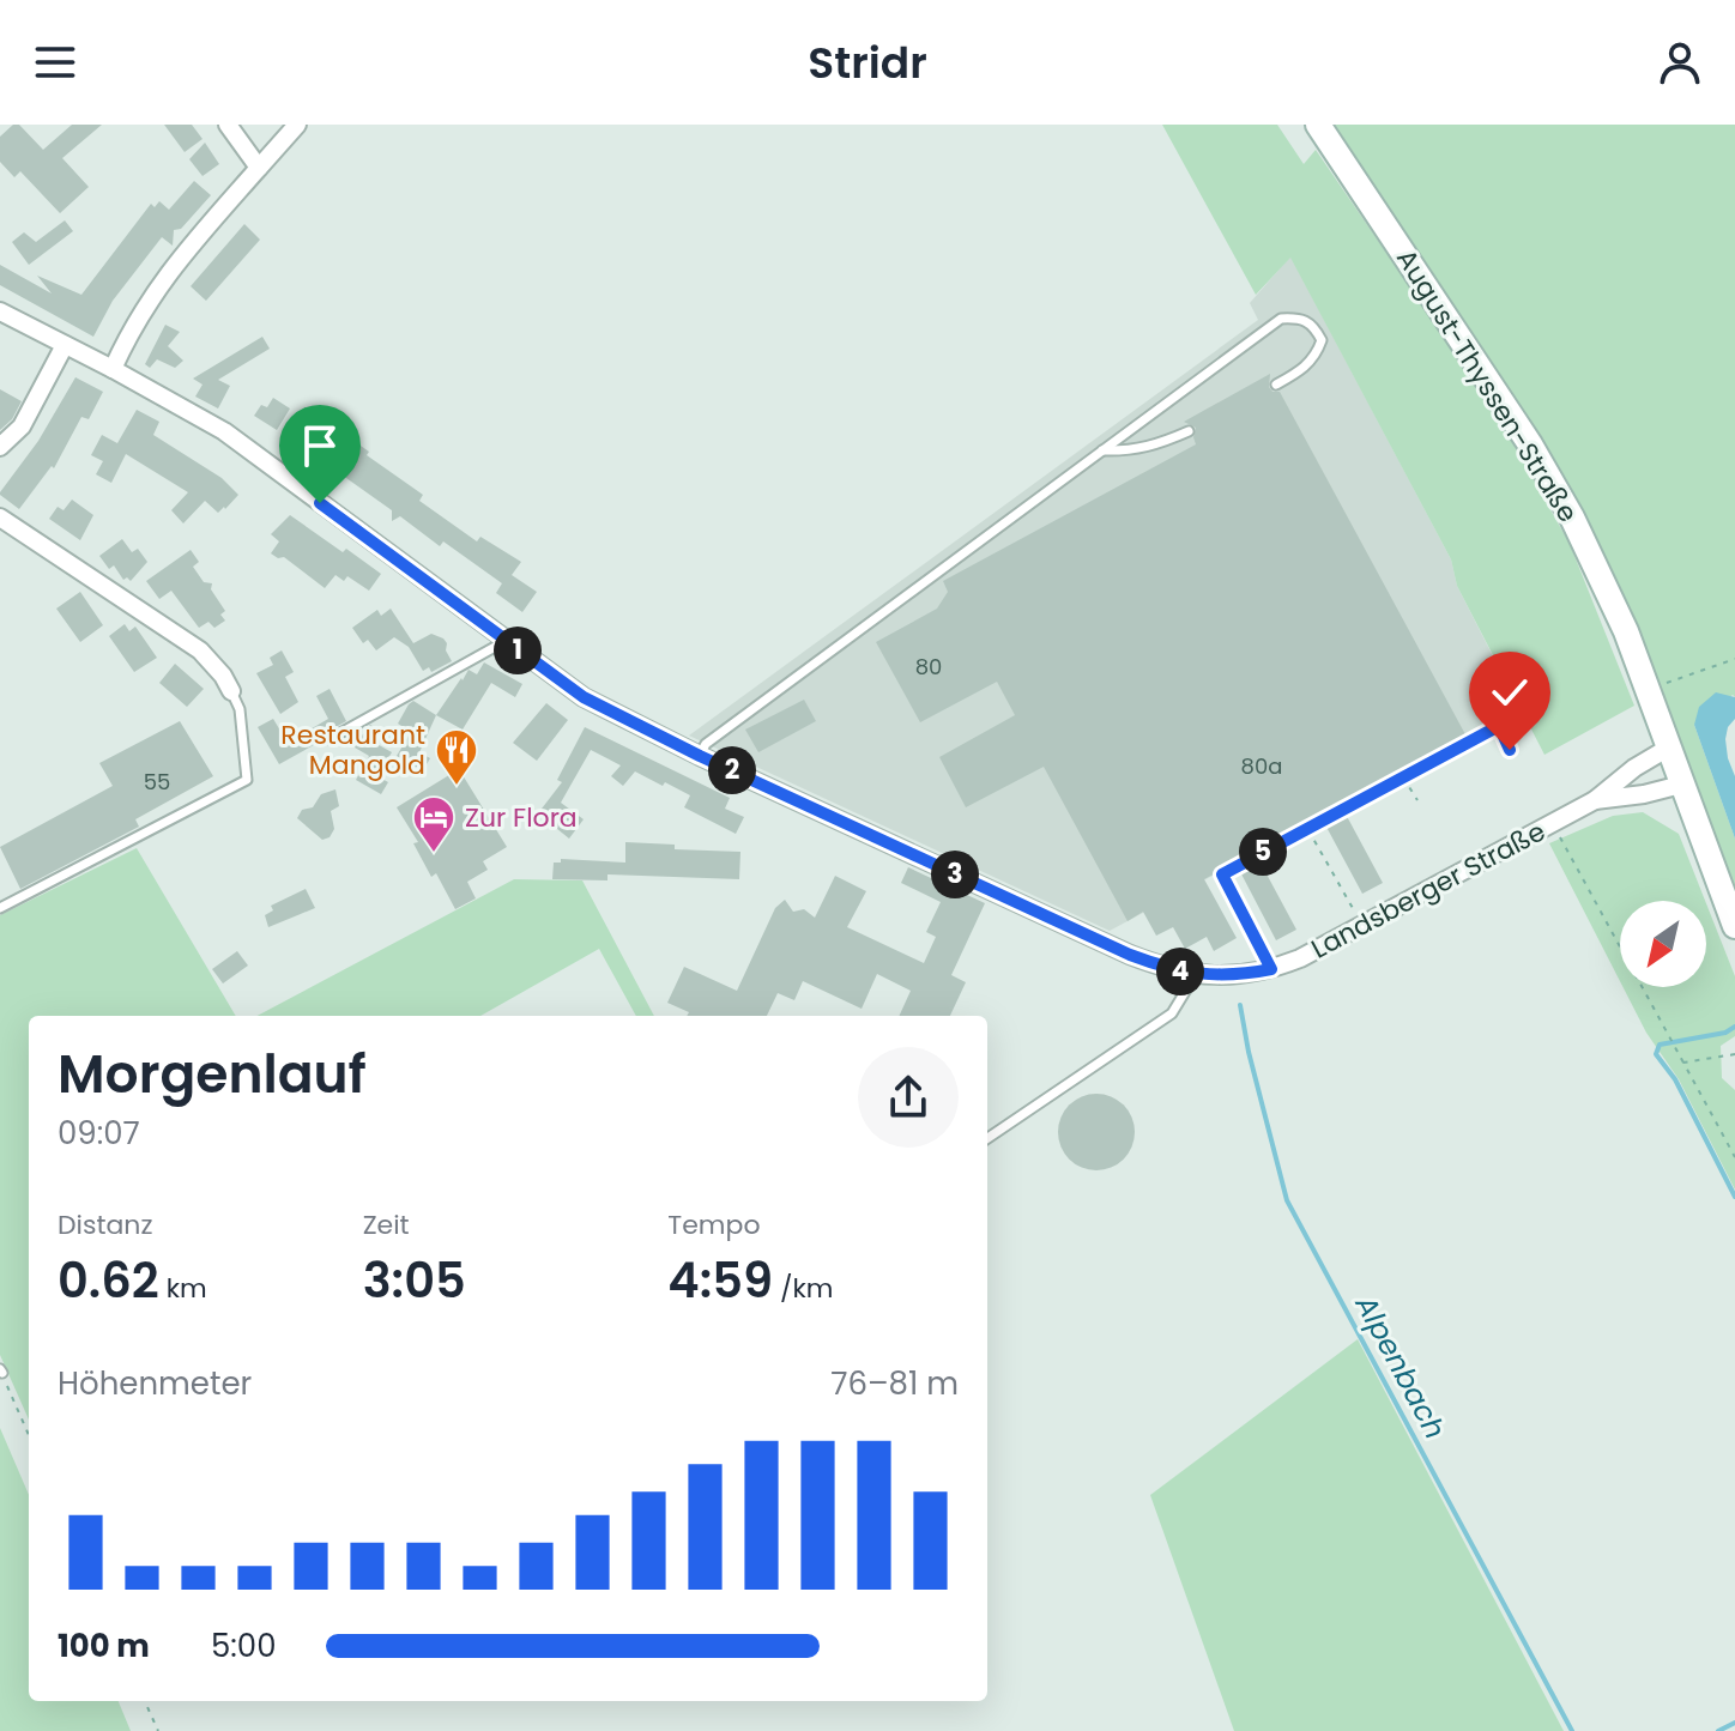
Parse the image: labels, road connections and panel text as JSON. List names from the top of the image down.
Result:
{
  "streets": {
    "main road": ["August-Thyssen-Straße"],
    "street": ["Landsberger Straße"]
  },
  "crossings": [
    ["August-Thyssen-Straße", "Landsberger Straße"]
  ],
  "water": ["Alpenbach"],
  "places": {
    "restaurant": ["Restaurant Mangold"],
    "hotel": ["Zur Flora"]
  },
  "house_numbers": ["80", "80a", "55"],
  "north": "bottom left",
  "page": {
    "header": "Stridr",
    "pins": [
      "1",
      "2",
      "5",
      "3",
      "4"
    ],
    "heading": ["Morgenlauf", "09:07"],
    "stats": [
      ["Distanz", "0.62 km"],
      ["Zeit", "3:05"],
      ["Tempo", "4:59 /km"]
    ],
    "chart": ["Höhenmeter", "76–81 m"],
    "list": [
      {
        "name": "100 m",
        "note": "5:00"
      }
    ]
  }
}
